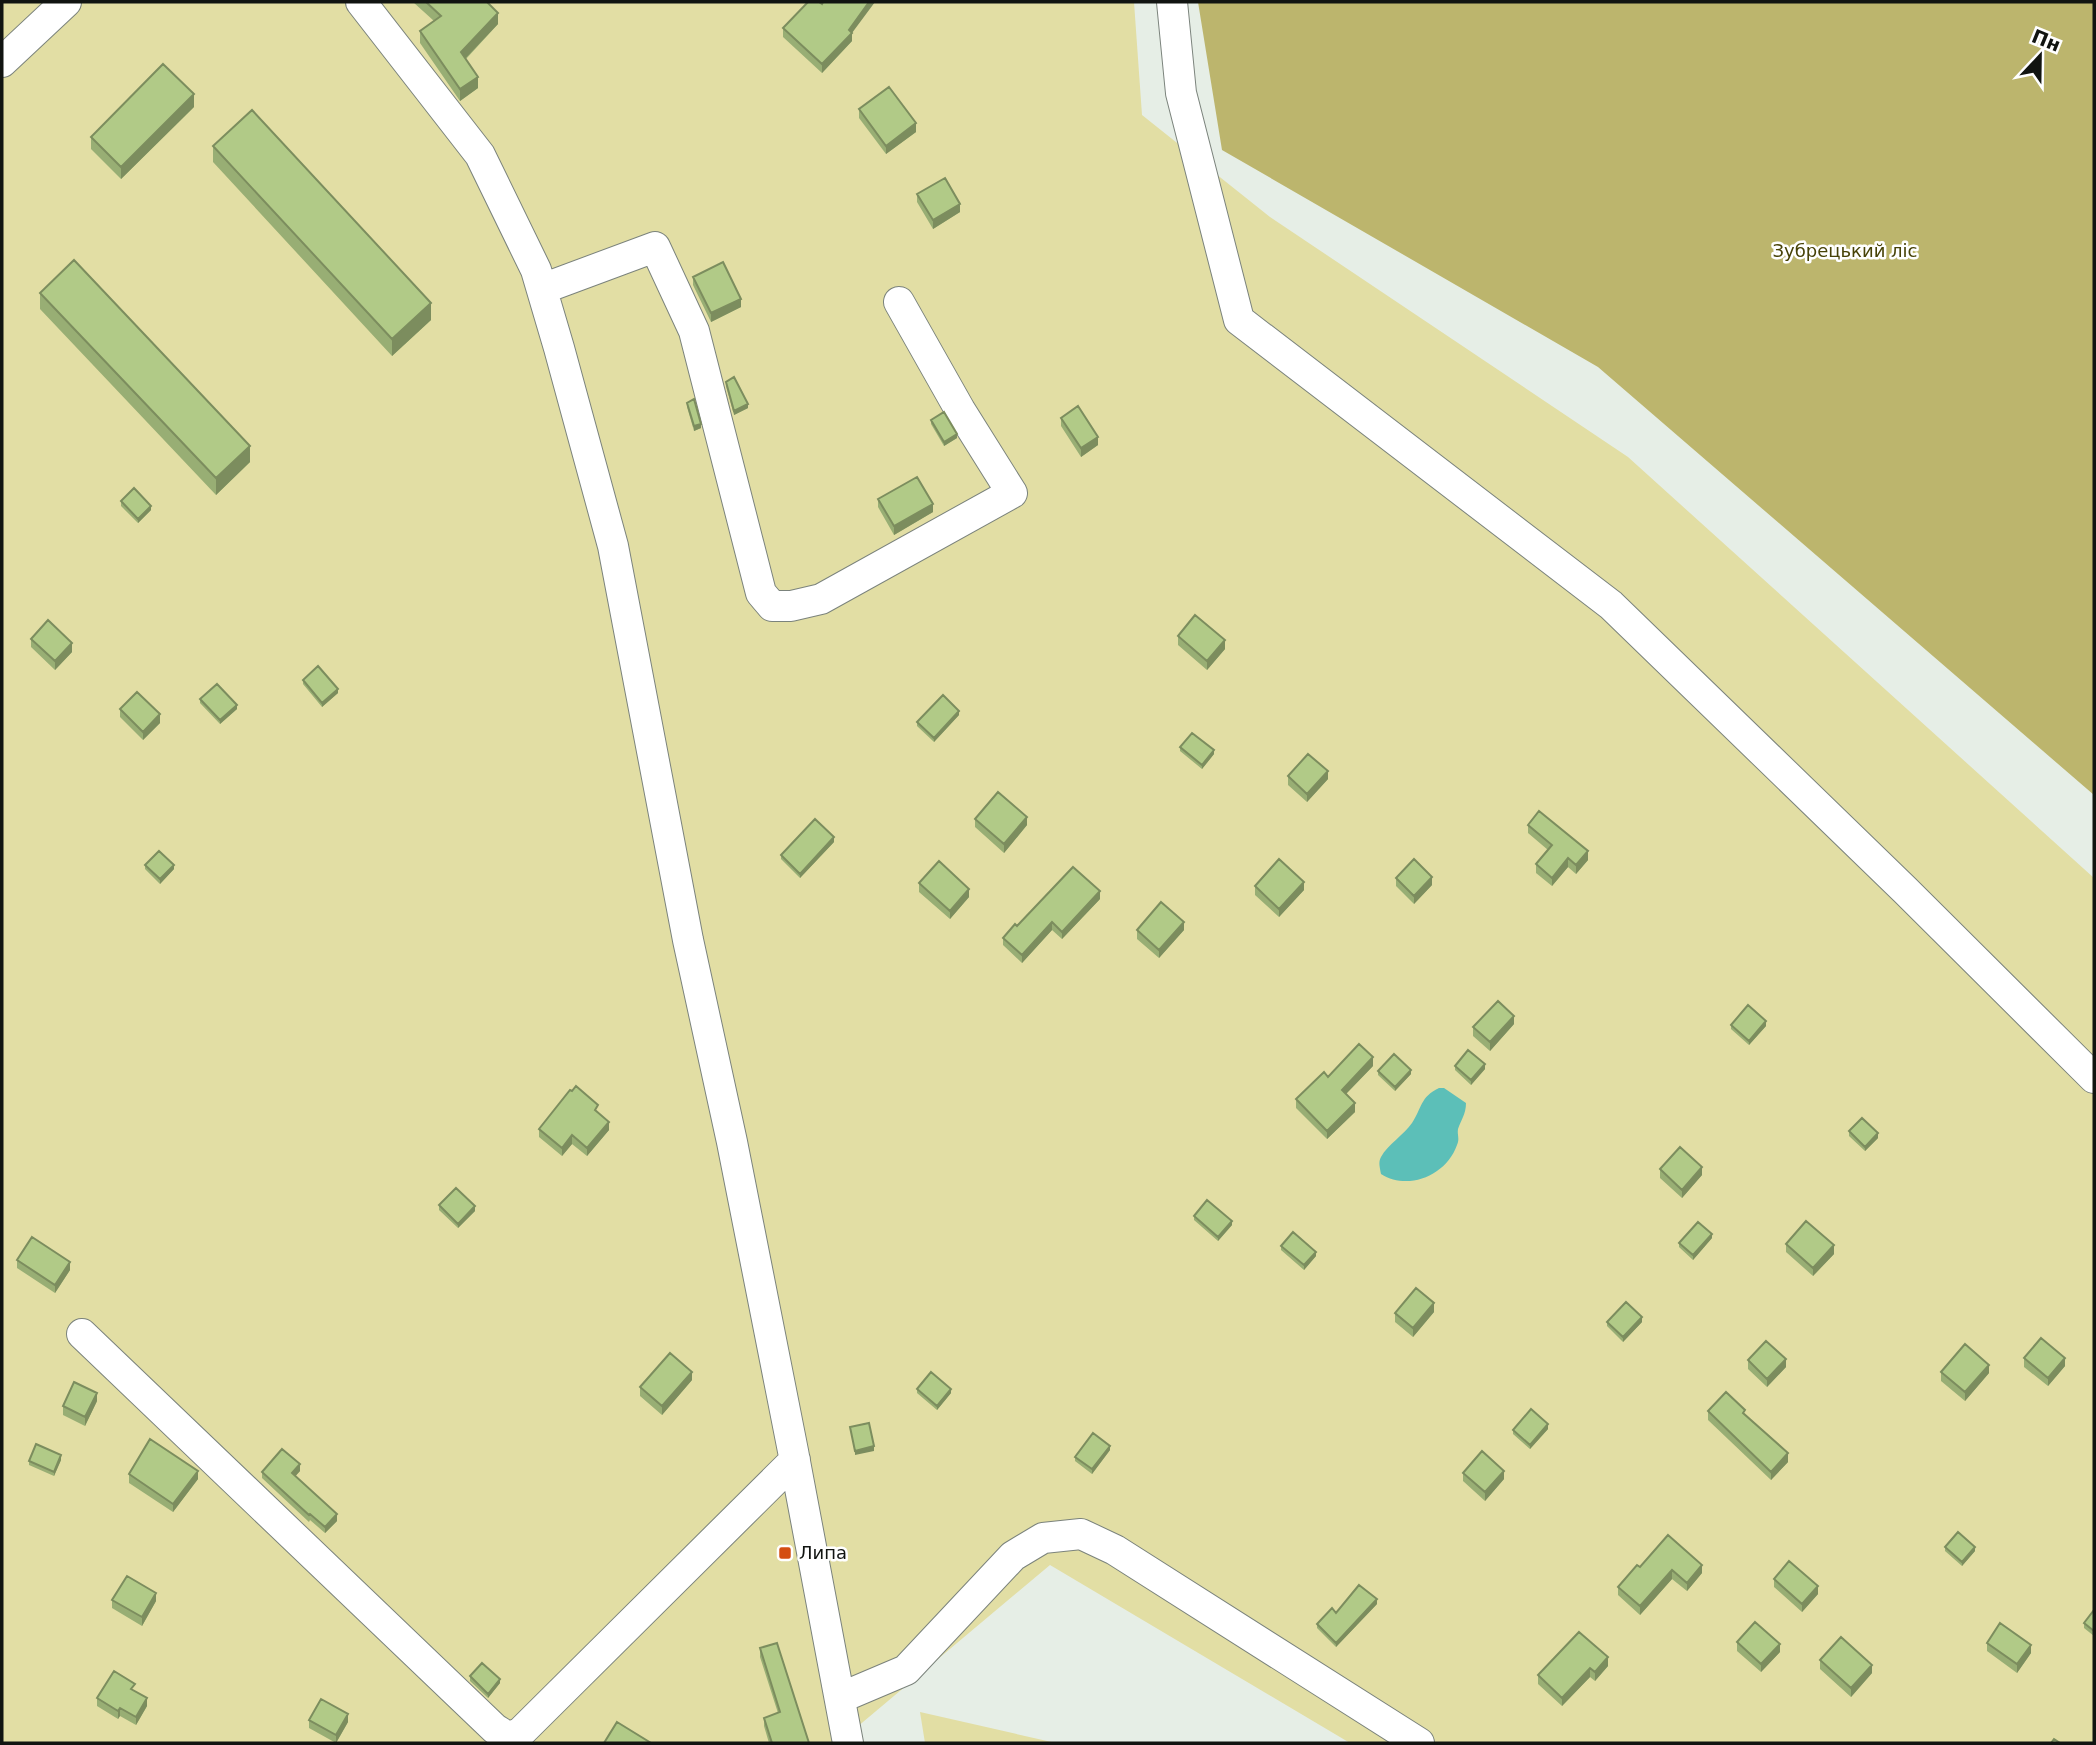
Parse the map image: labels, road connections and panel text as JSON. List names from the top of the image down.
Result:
{
  "parks": ["Зубрецький ліс"],
  "places": {
    "transit": ["Липа"]
  },
  "north": "top"
}
